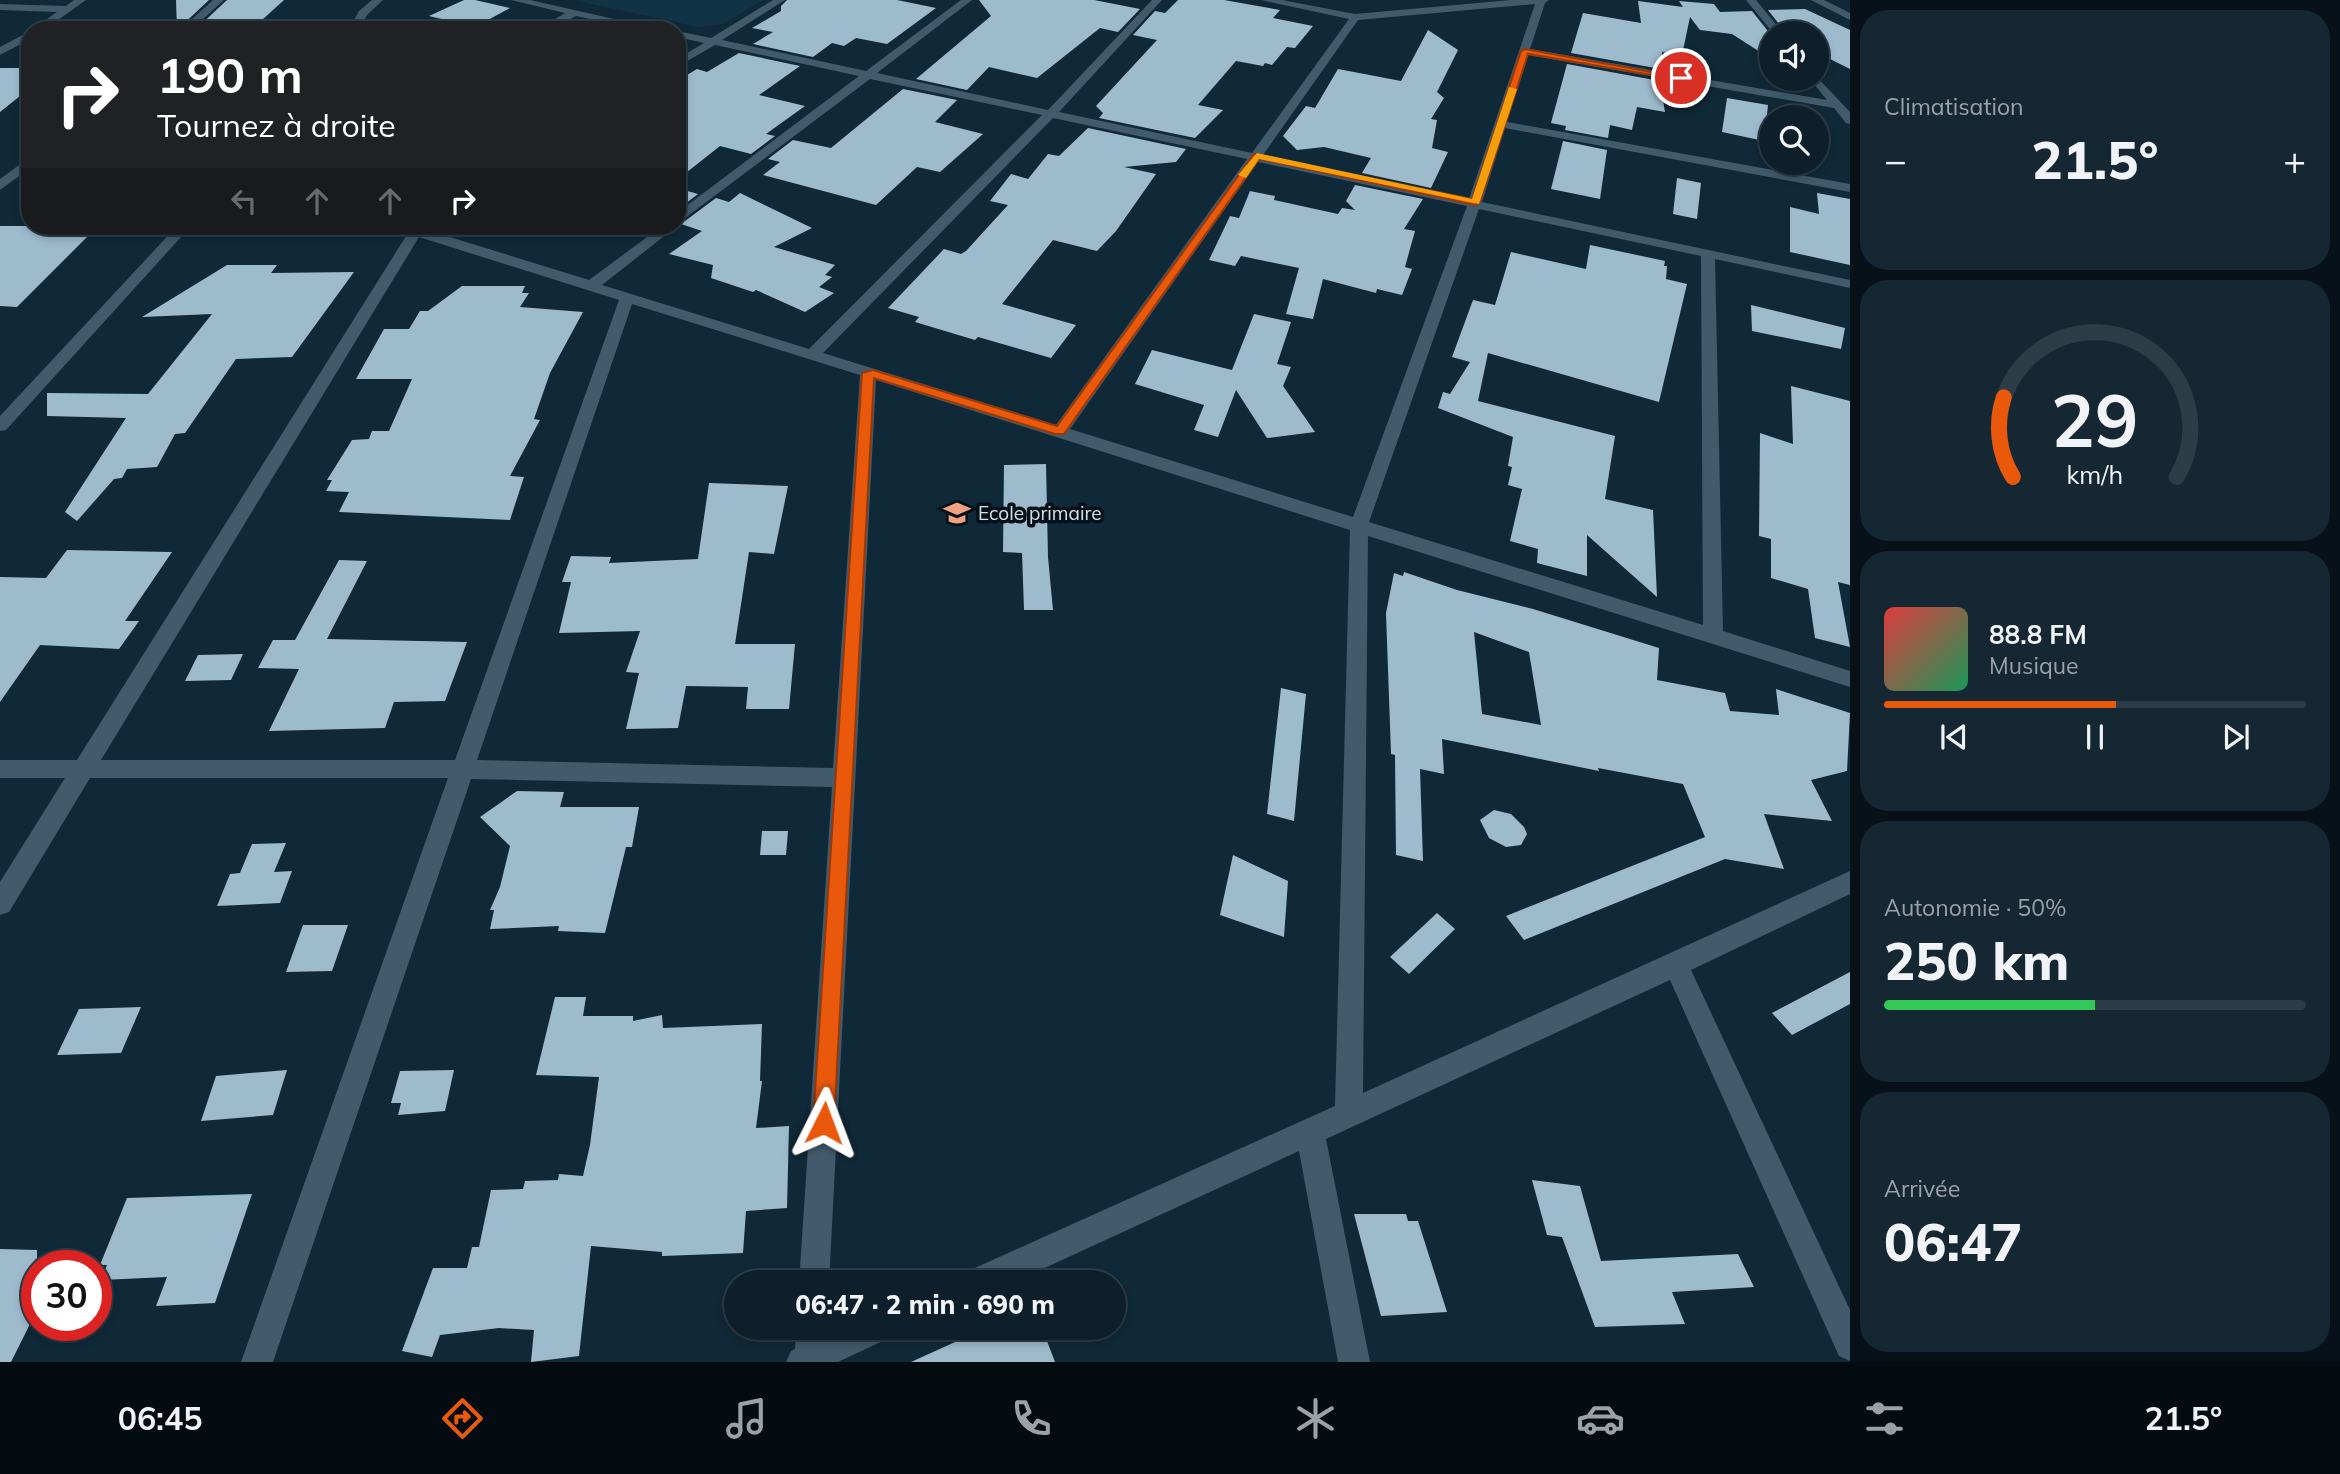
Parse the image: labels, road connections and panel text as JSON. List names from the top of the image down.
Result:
{
  "places": {
    "school or university": ["Ecole primaire"]
  },
  "page": {
    "tile": [
      "Climatisation",
      ["Autonomie · 50%", "250 km"],
      ["Arrivée", "06:47"]
    ],
    "turn": ["190 m", "Tournez à droite"],
    "heat": ["−", "21.5°", "+"],
    "song": ["88.8 FM", "Musique"],
    "limit": "30",
    "trip": "06:47 · 2 min · 690 m",
    "tabs": ["06:45", "21.5°"],
    "gauge": ["29", "km/h"]
  }
}
